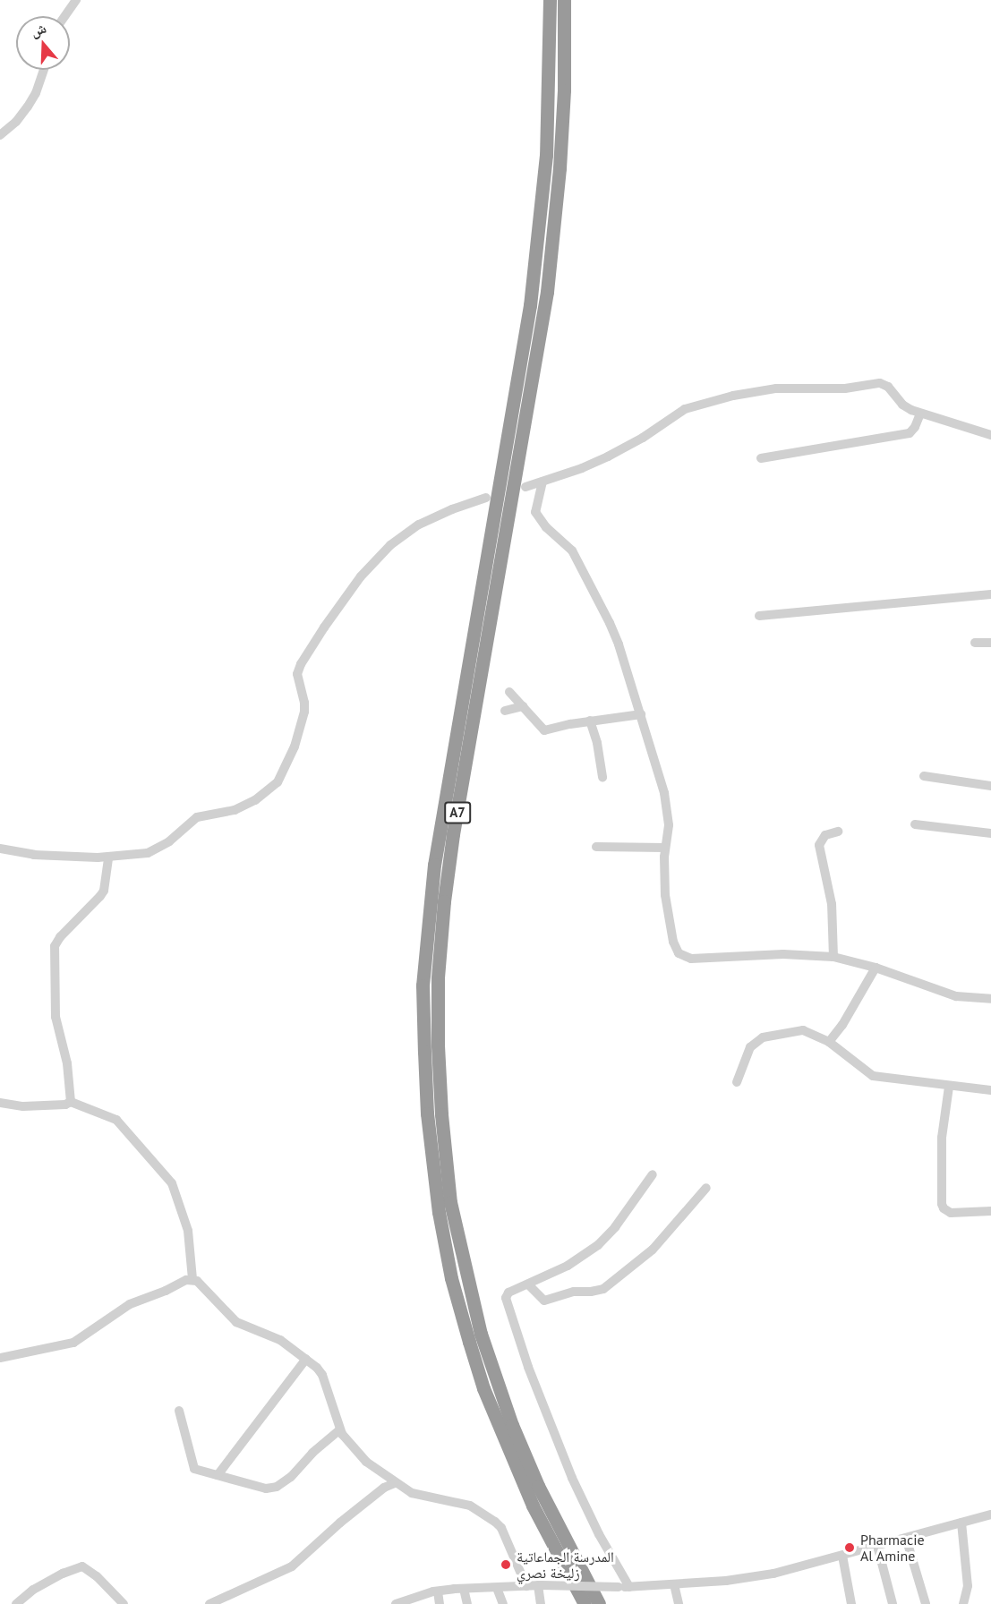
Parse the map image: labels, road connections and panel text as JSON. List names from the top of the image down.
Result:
{
  "streets": {
    "highway": ["A7"]
  },
  "places": ["Pharmacie Al Amine", "المدرسة الجماعاتية زليخة نصري"],
  "north": "top"
}
